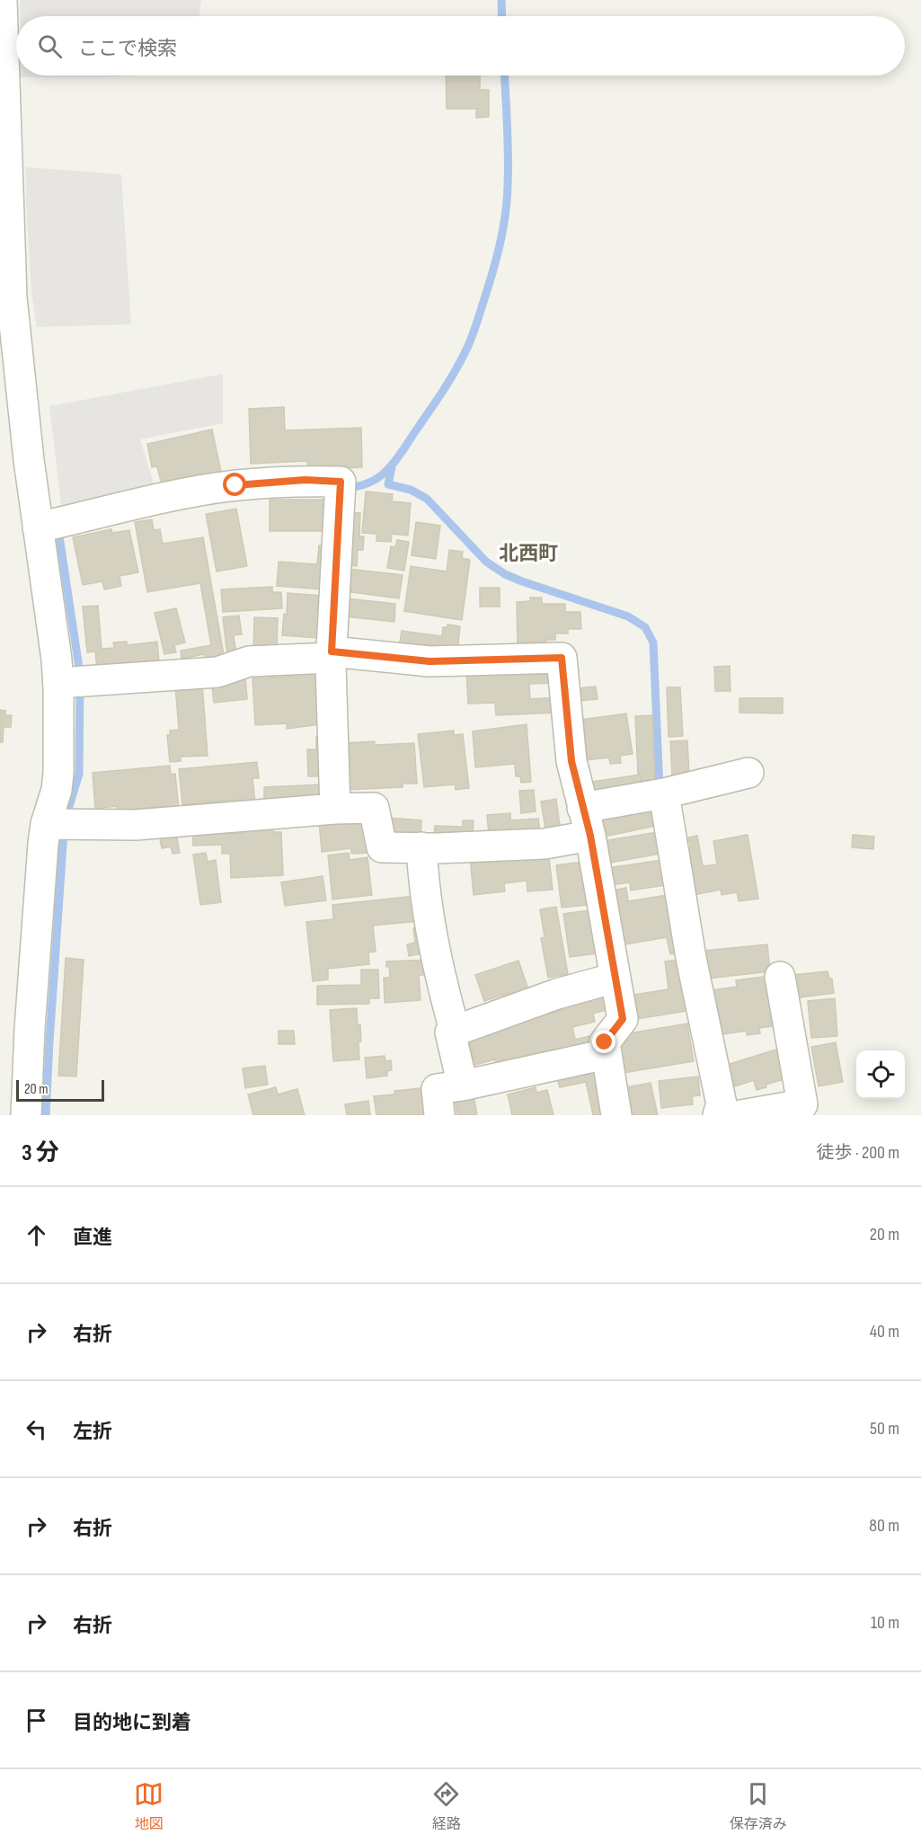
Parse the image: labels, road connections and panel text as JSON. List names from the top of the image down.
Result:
{
  "districts": ["北西町"],
  "scale_bar": "20 m",
  "page": {
    "search": "ここで検索",
    "scale": "20 m",
    "heading": ["3 分", "徒歩 · 200 m"],
    "list": [
      ["直進", "20 m"],
      ["右折", "40 m"],
      ["左折", "50 m"],
      ["右折", "80 m"],
      ["右折", "10 m"],
      "目的地に到着"
    ],
    "nav": ["地図", "経路", "保存済み"]
  }
}
